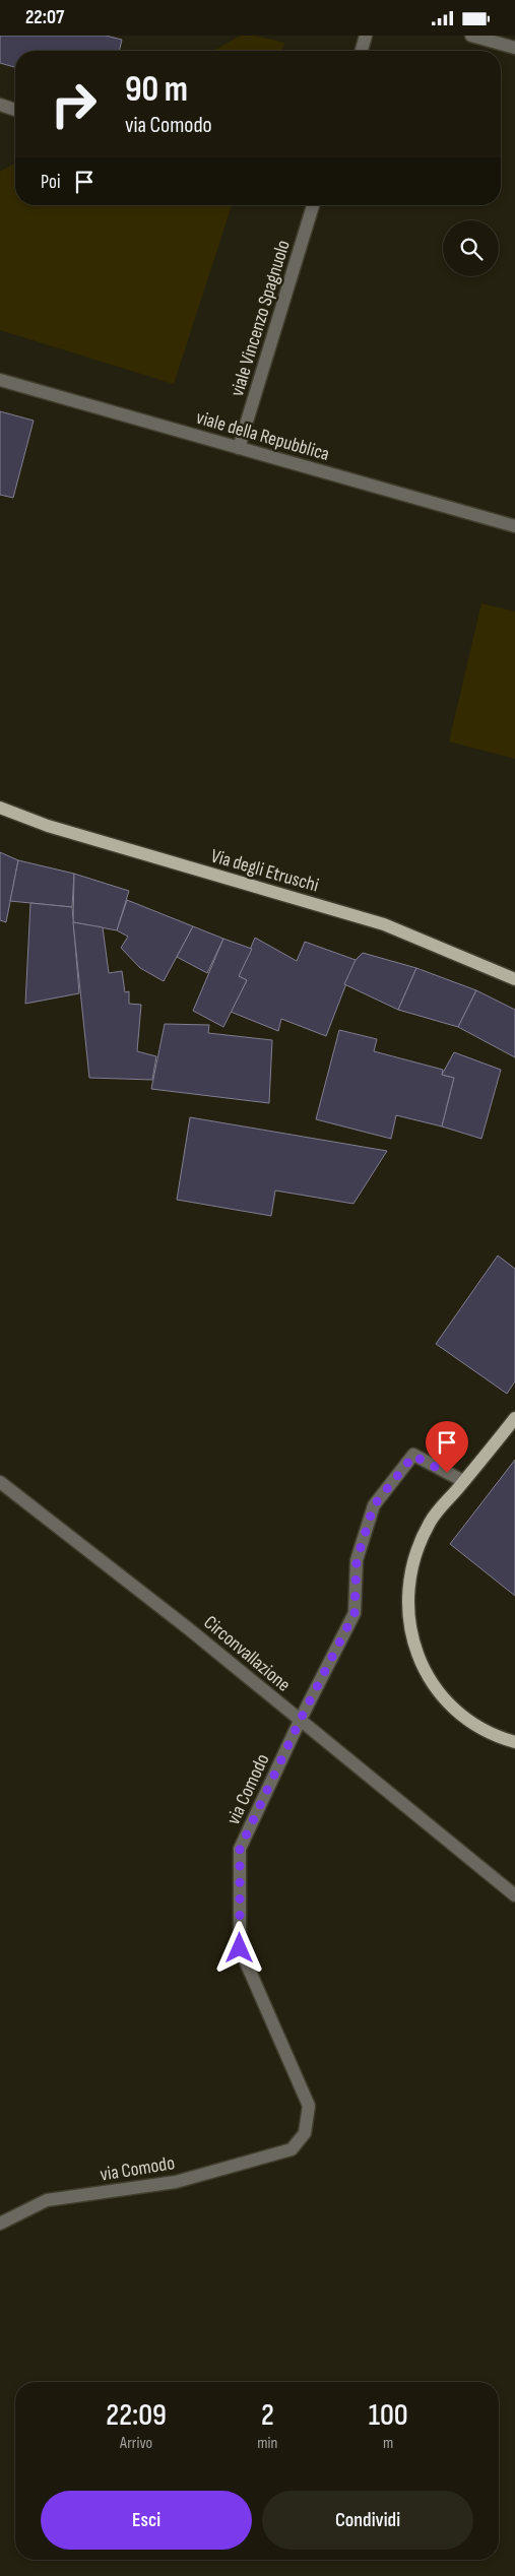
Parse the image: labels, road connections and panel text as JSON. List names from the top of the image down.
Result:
{
  "streets": {
    "main road": ["Via degli Etruschi"],
    "street": [
      "viale Vincenzo Spagnuolo",
      "viale della Repubblica",
      "Circonvallazione",
      "via Comodo"
    ]
  },
  "crossings": [
    ["viale Vincenzo Spagnuolo", "viale della Repubblica"],
    ["Circonvallazione", "via Comodo"]
  ],
  "page": {
    "status": "22:07",
    "turn": ["90 m", "via Comodo"],
    "then": "Poi",
    "eta": [
      "22:09",
      "Arrivo",
      "2",
      "min",
      "100",
      "m"
    ],
    "buttons": ["Esci", "Condividi"]
  }
}
